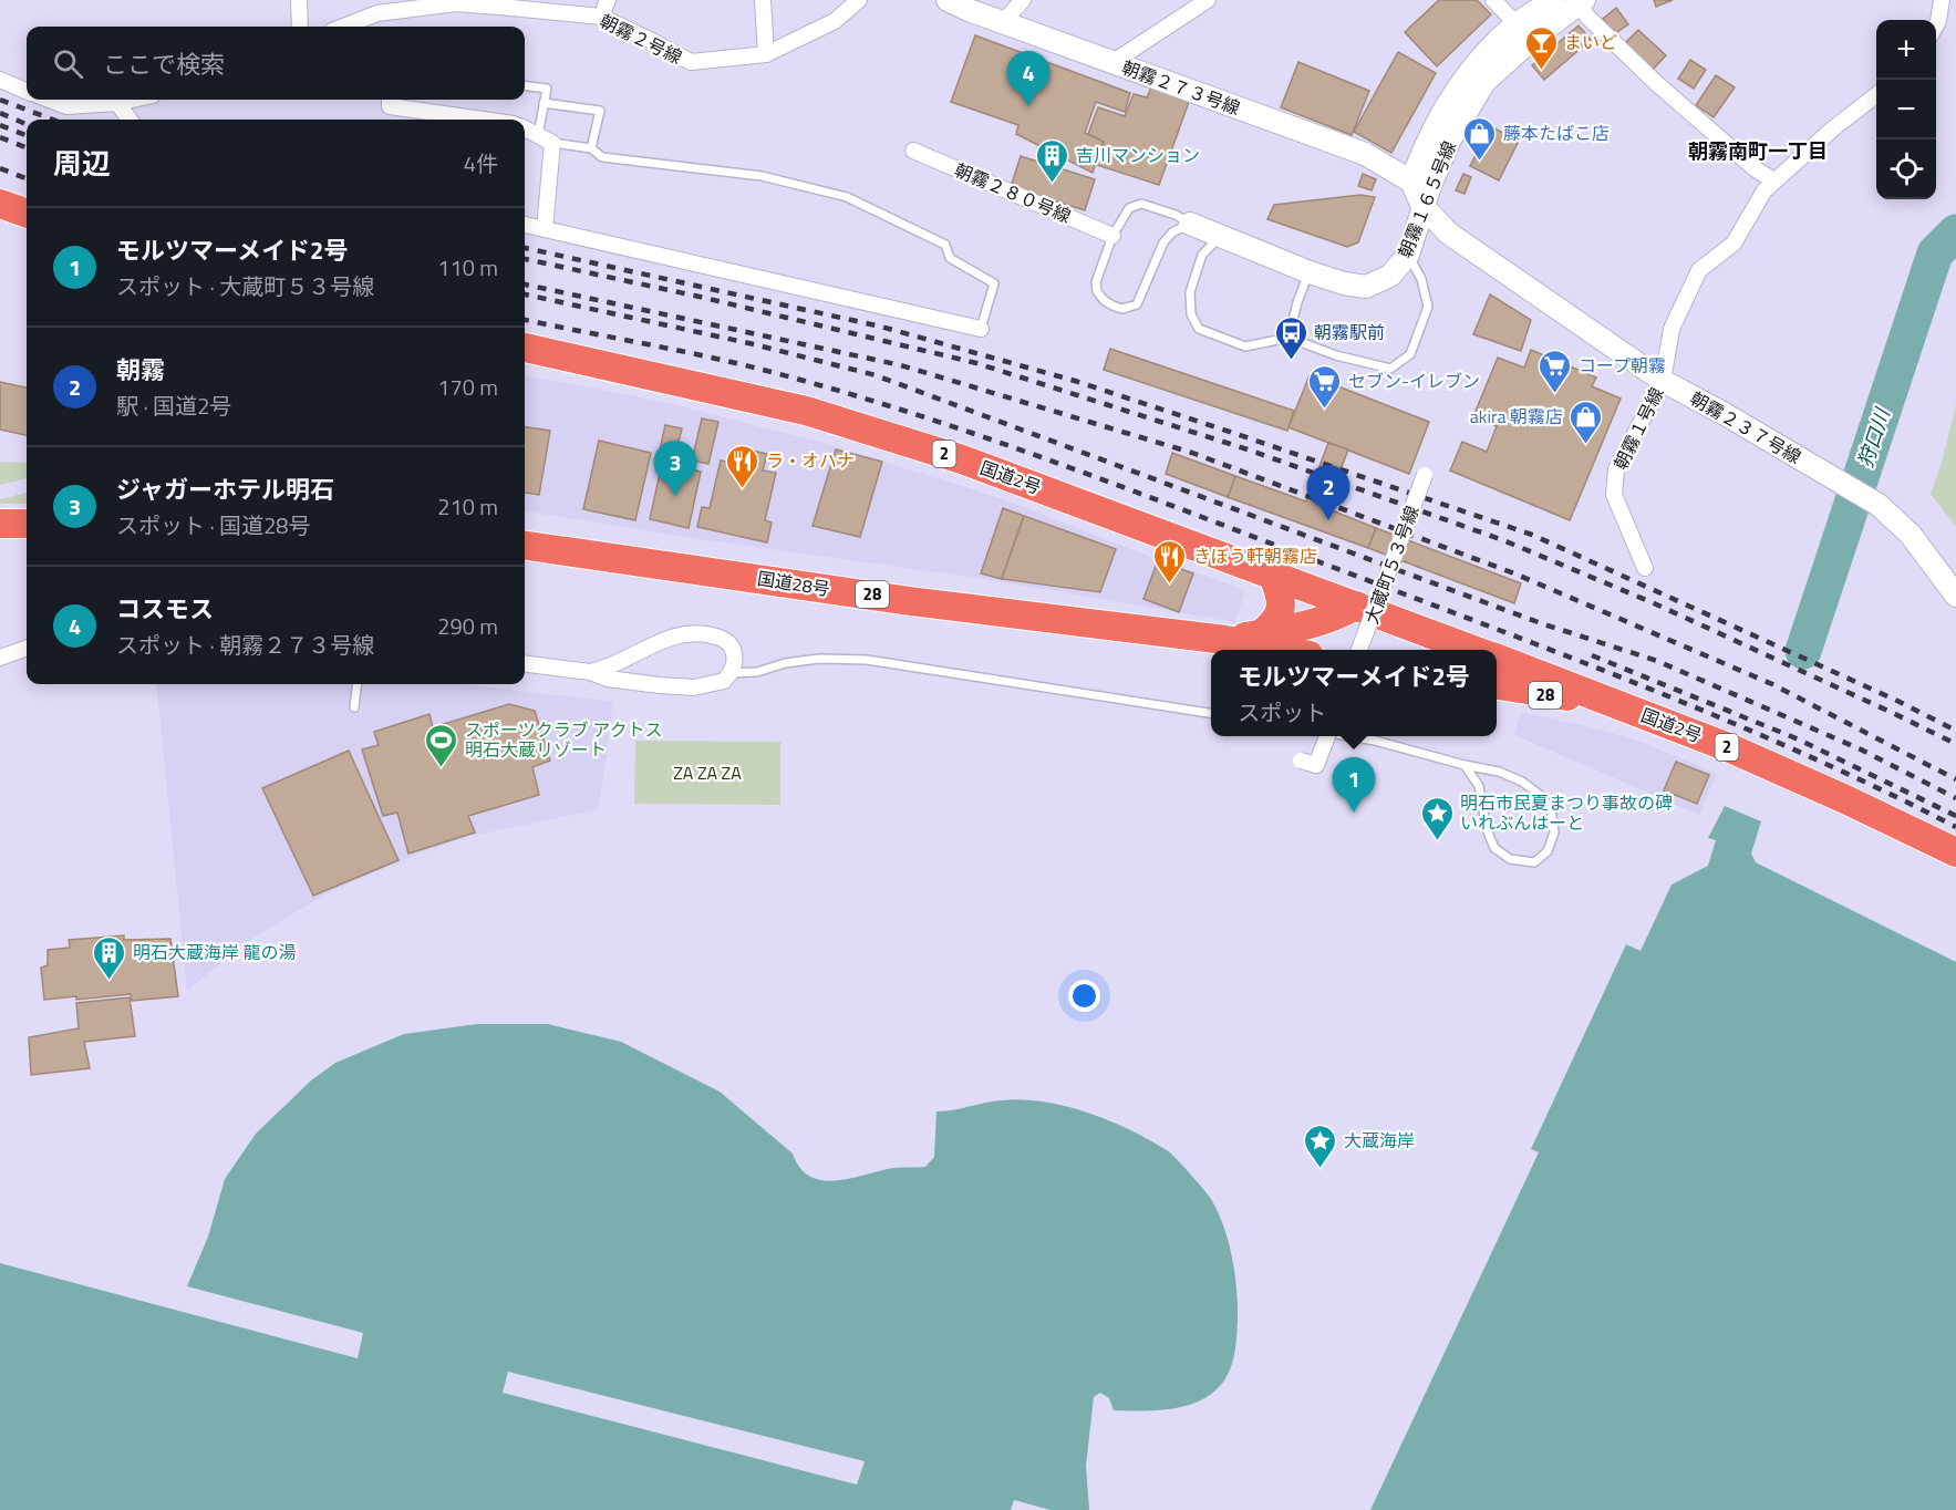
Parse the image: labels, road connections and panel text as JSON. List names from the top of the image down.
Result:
{
  "streets": {
    "highway": [
      "2",
      "国道2号",
      "国道28号",
      "28"
    ],
    "street": [
      "朝霧２号線",
      "朝霧２７３号線",
      "朝霧２８０号線",
      "朝霧１６５号線",
      "朝霧２３７号線",
      "朝霧１号線",
      "大蔵町５３号線"
    ]
  },
  "crossings": [
    ["朝霧２７３号線", "朝霧１６５号線"],
    ["朝霧２７３号線", "朝霧２３７号線"],
    ["朝霧１６５号線", "朝霧２３７号線"],
    ["朝霧２３７号線", "朝霧１号線"],
    ["国道2号", "国道28号"],
    ["国道2号", "28"]
  ],
  "districts": ["朝霧南町一丁目"],
  "water": ["狩口川"],
  "parks": ["ZA ZA ZA"],
  "places": {
    "bar": ["まいど"],
    "shop": ["藤本たばこ店", "akira 朝霧店"],
    "building": ["吉川マンション", "明石大蔵海岸 龍の湯"],
    "bus stop": ["朝霧駅前"],
    "supermarket": ["コープ朝霧", "セブン-イレブン"],
    "restaurant": ["ラ・オハナ", "きぼう軒朝霧店"],
    "sports": ["スポーツクラブ アクトス 明石大蔵リゾート"],
    "place": ["明石市民夏まつり事故の碑 いれぶんはーと", "大蔵海岸"]
  },
  "page": {
    "map_buttons": ["+", "−"],
    "search": "ここで検索",
    "pins": [
      "4",
      "3",
      "2",
      "1"
    ],
    "heading": ["周辺", "4件"],
    "list": [
      {
        "mark": "1",
        "name": "モルツマーメイド2号",
        "note": "スポット · 大蔵町５３号線",
        "value": "110 m"
      },
      {
        "mark": "2",
        "name": "朝霧",
        "note": "駅 · 国道2号",
        "value": "170 m"
      },
      {
        "mark": "3",
        "name": "ジャガーホテル明石",
        "note": "スポット · 国道28号",
        "value": "210 m"
      },
      {
        "mark": "4",
        "name": "コスモス",
        "note": "スポット · 朝霧２７３号線",
        "value": "290 m"
      }
    ],
    "popup": ["モルツマーメイド2号", "スポット"]
  }
}
